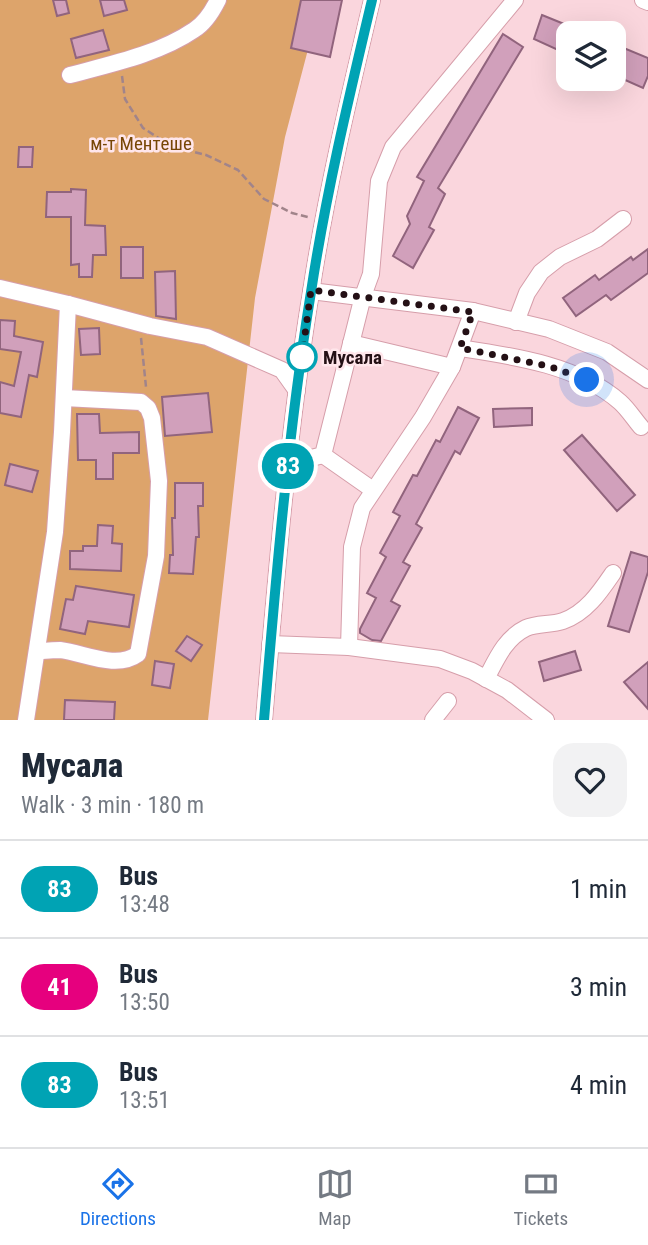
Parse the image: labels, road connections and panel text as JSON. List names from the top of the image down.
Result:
{
  "parks": ["м-т Ментeше"],
  "places": ["Мусала"],
  "lines": ["bus line 83"],
  "page": {
    "on_map": "83",
    "heading": ["Мусала", "Walk · 3 min · 180 m"],
    "list": [
      {
        "mark": "83",
        "name": "Bus",
        "note": "13:48",
        "value": "1 min"
      },
      {
        "mark": "41",
        "name": "Bus",
        "note": "13:50",
        "value": "3 min"
      },
      {
        "mark": "83",
        "name": "Bus",
        "note": "13:51",
        "value": "4 min"
      }
    ],
    "tabs": ["Directions", "Map", "Tickets"]
  }
}
